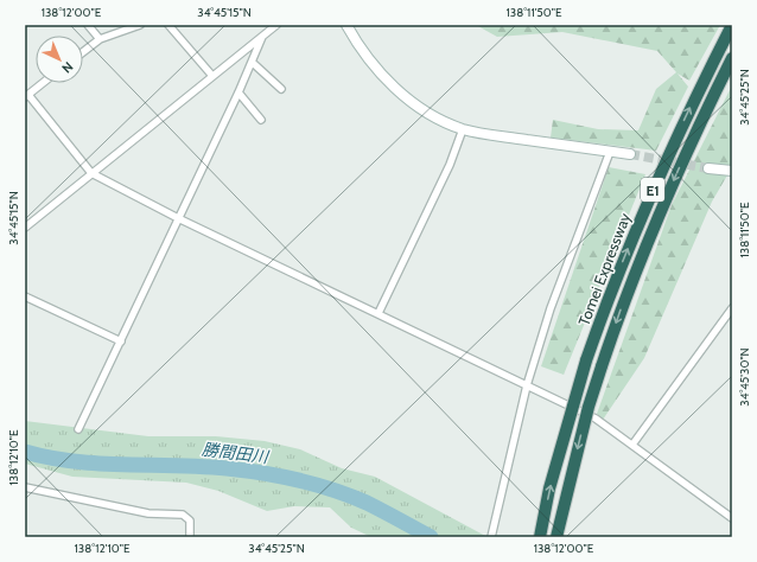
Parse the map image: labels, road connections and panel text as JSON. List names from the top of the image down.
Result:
{
  "streets": {
    "highway": ["E1", "Tomei Expressway"]
  },
  "water": ["勝間田川"],
  "north": "bottom right",
  "coordinates": [
    "138°12'00\"E",
    "34°45'15\"N",
    "138°11'50\"E",
    "34°45'25\"N",
    "34°45'30\"N",
    "138°12'10\"E"
  ]
}
